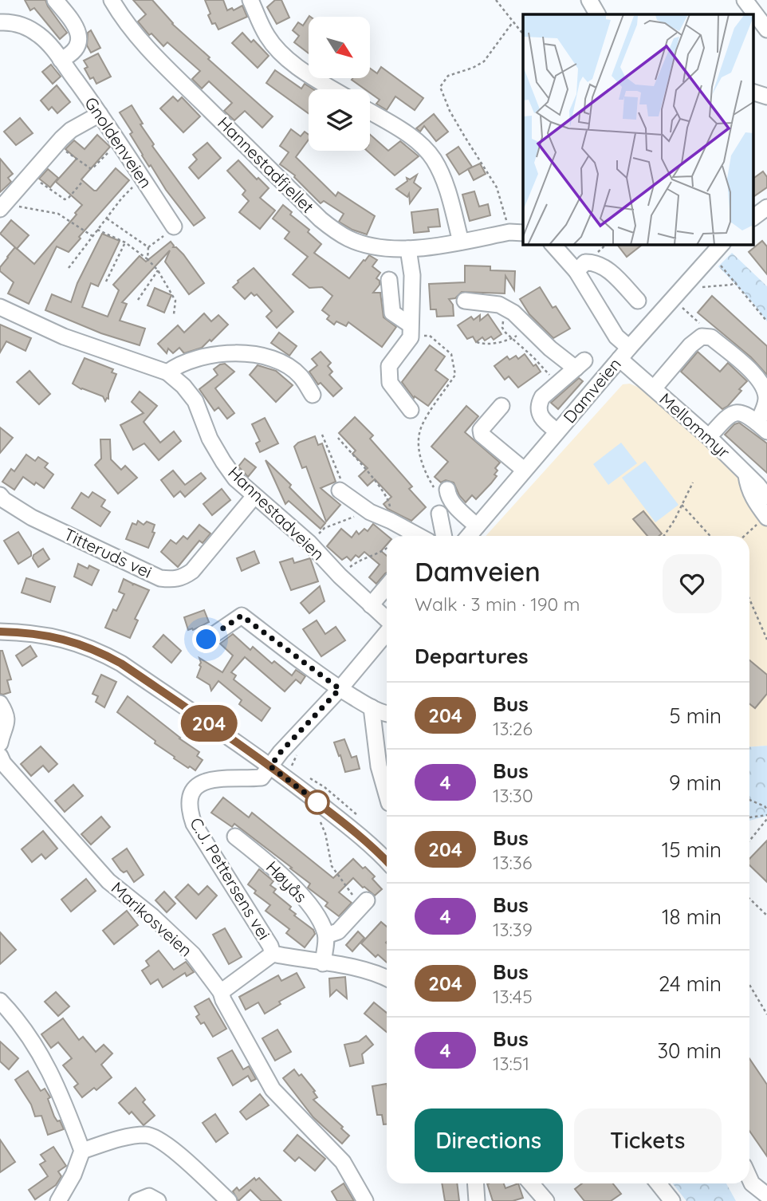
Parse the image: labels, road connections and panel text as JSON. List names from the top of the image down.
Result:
{
  "streets": {
    "street": [
      "Gnoldenveien",
      "Hannestadfjellet",
      "Damveien",
      "Mellommyr",
      "Hannestadveien",
      "Titteruds vei",
      "C.J. Pettersens vei",
      "Høyås",
      "Marikosveien"
    ]
  },
  "crossings": [
    ["Damveien", "Mellommyr"],
    ["Hannestadveien", "Titteruds vei"],
    ["C.J. Pettersens vei", "Marikosveien"]
  ],
  "lines": ["bus line 204"],
  "north": "bottom right",
  "page": {
    "on_map": "204",
    "heading": [
      ["Damveien", "Walk · 3 min · 190 m"],
      "Departures"
    ],
    "list": [
      {
        "mark": "204",
        "name": "Bus",
        "note": "13:26",
        "value": "5 min"
      },
      {
        "mark": "4",
        "name": "Bus",
        "note": "13:30",
        "value": "9 min"
      },
      {
        "mark": "204",
        "name": "Bus",
        "note": "13:36",
        "value": "15 min"
      },
      {
        "mark": "4",
        "name": "Bus",
        "note": "13:39",
        "value": "18 min"
      },
      {
        "mark": "204",
        "name": "Bus",
        "note": "13:45",
        "value": "24 min"
      },
      {
        "mark": "4",
        "name": "Bus",
        "note": "13:51",
        "value": "30 min"
      }
    ],
    "buttons": ["Directions", "Tickets"]
  }
}
